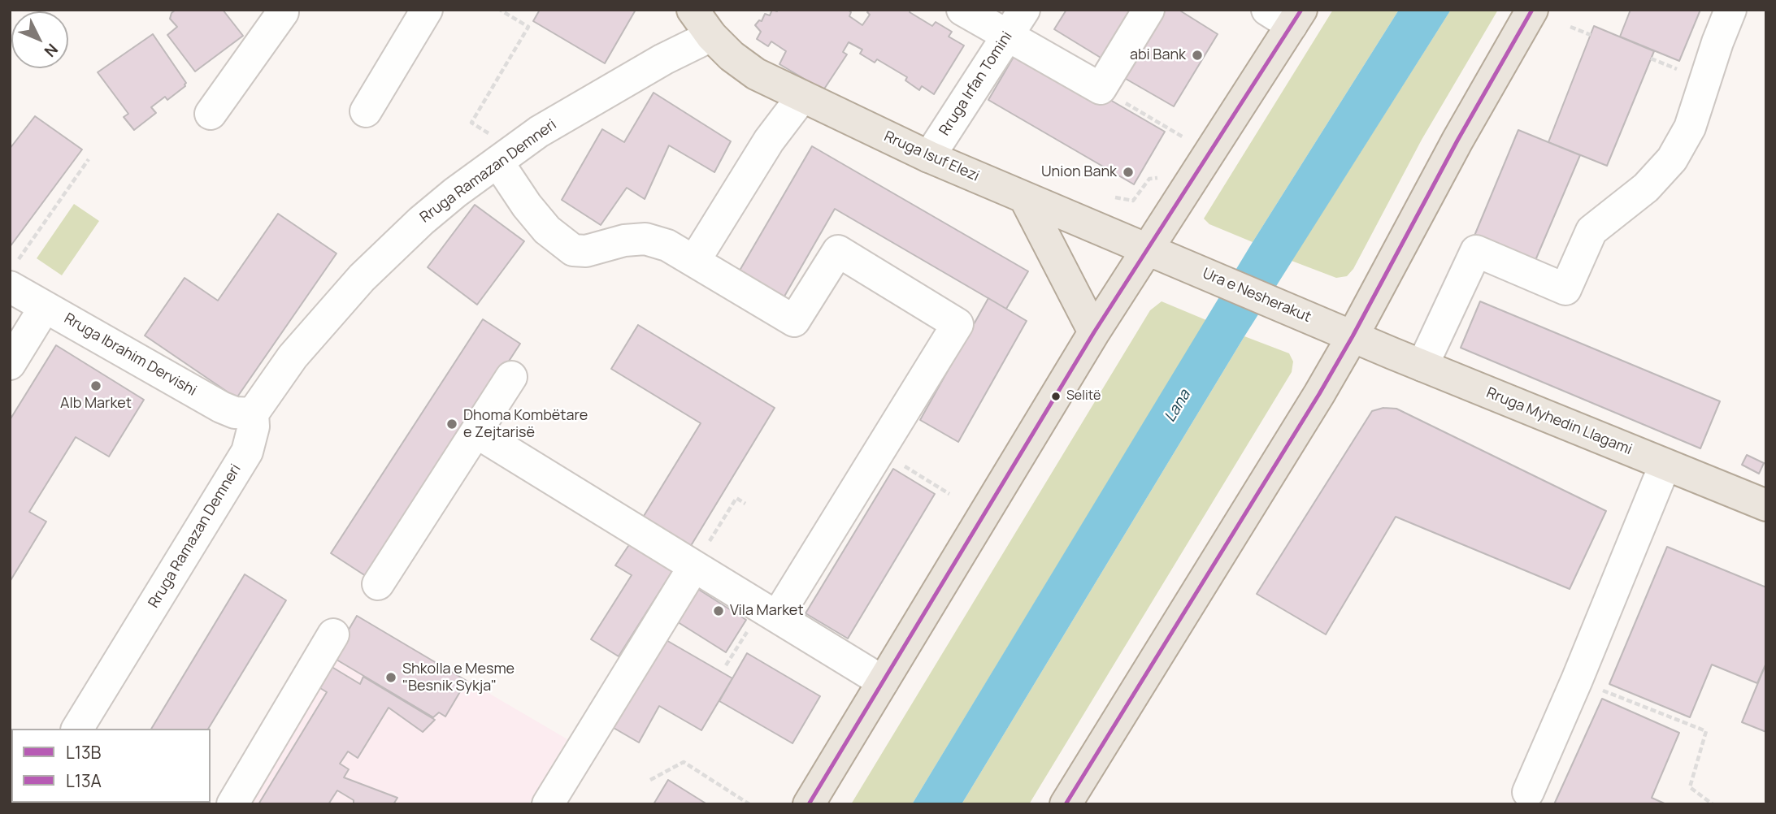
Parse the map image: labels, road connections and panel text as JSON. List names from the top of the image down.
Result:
{
  "streets": {
    "main road": ["Rruga Isuf Elezi", "Ura e Nesherakut", "Rruga Myhedin Llagami"],
    "street": ["Rruga Irfan Tomini", "Rruga Ramazan Demneri", "Rruga Ibrahim Dervishi"]
  },
  "crossings": [
    ["Rruga Irfan Tomini", "Rruga Isuf Elezi"],
    ["Rruga Isuf Elezi", "Rruga Ramazan Demneri"],
    ["Rruga Isuf Elezi", "Ura e Nesherakut"],
    ["Rruga Ramazan Demneri", "Rruga Ibrahim Dervishi"],
    ["Ura e Nesherakut", "Rruga Myhedin Llagami"]
  ],
  "water": ["Lana"],
  "places": [
    "abi Bank",
    "Union Bank",
    "Alb Market",
    "Selitë",
    "Dhoma Kombëtare e Zejtarisë",
    "Vila Market",
    "Shkolla e Mesme \"Besnik Sykja\""
  ],
  "lines": ["transit line L13B", "transit line L13A"],
  "legend": ["L13B", "L13A"],
  "north": "bottom right"
}
